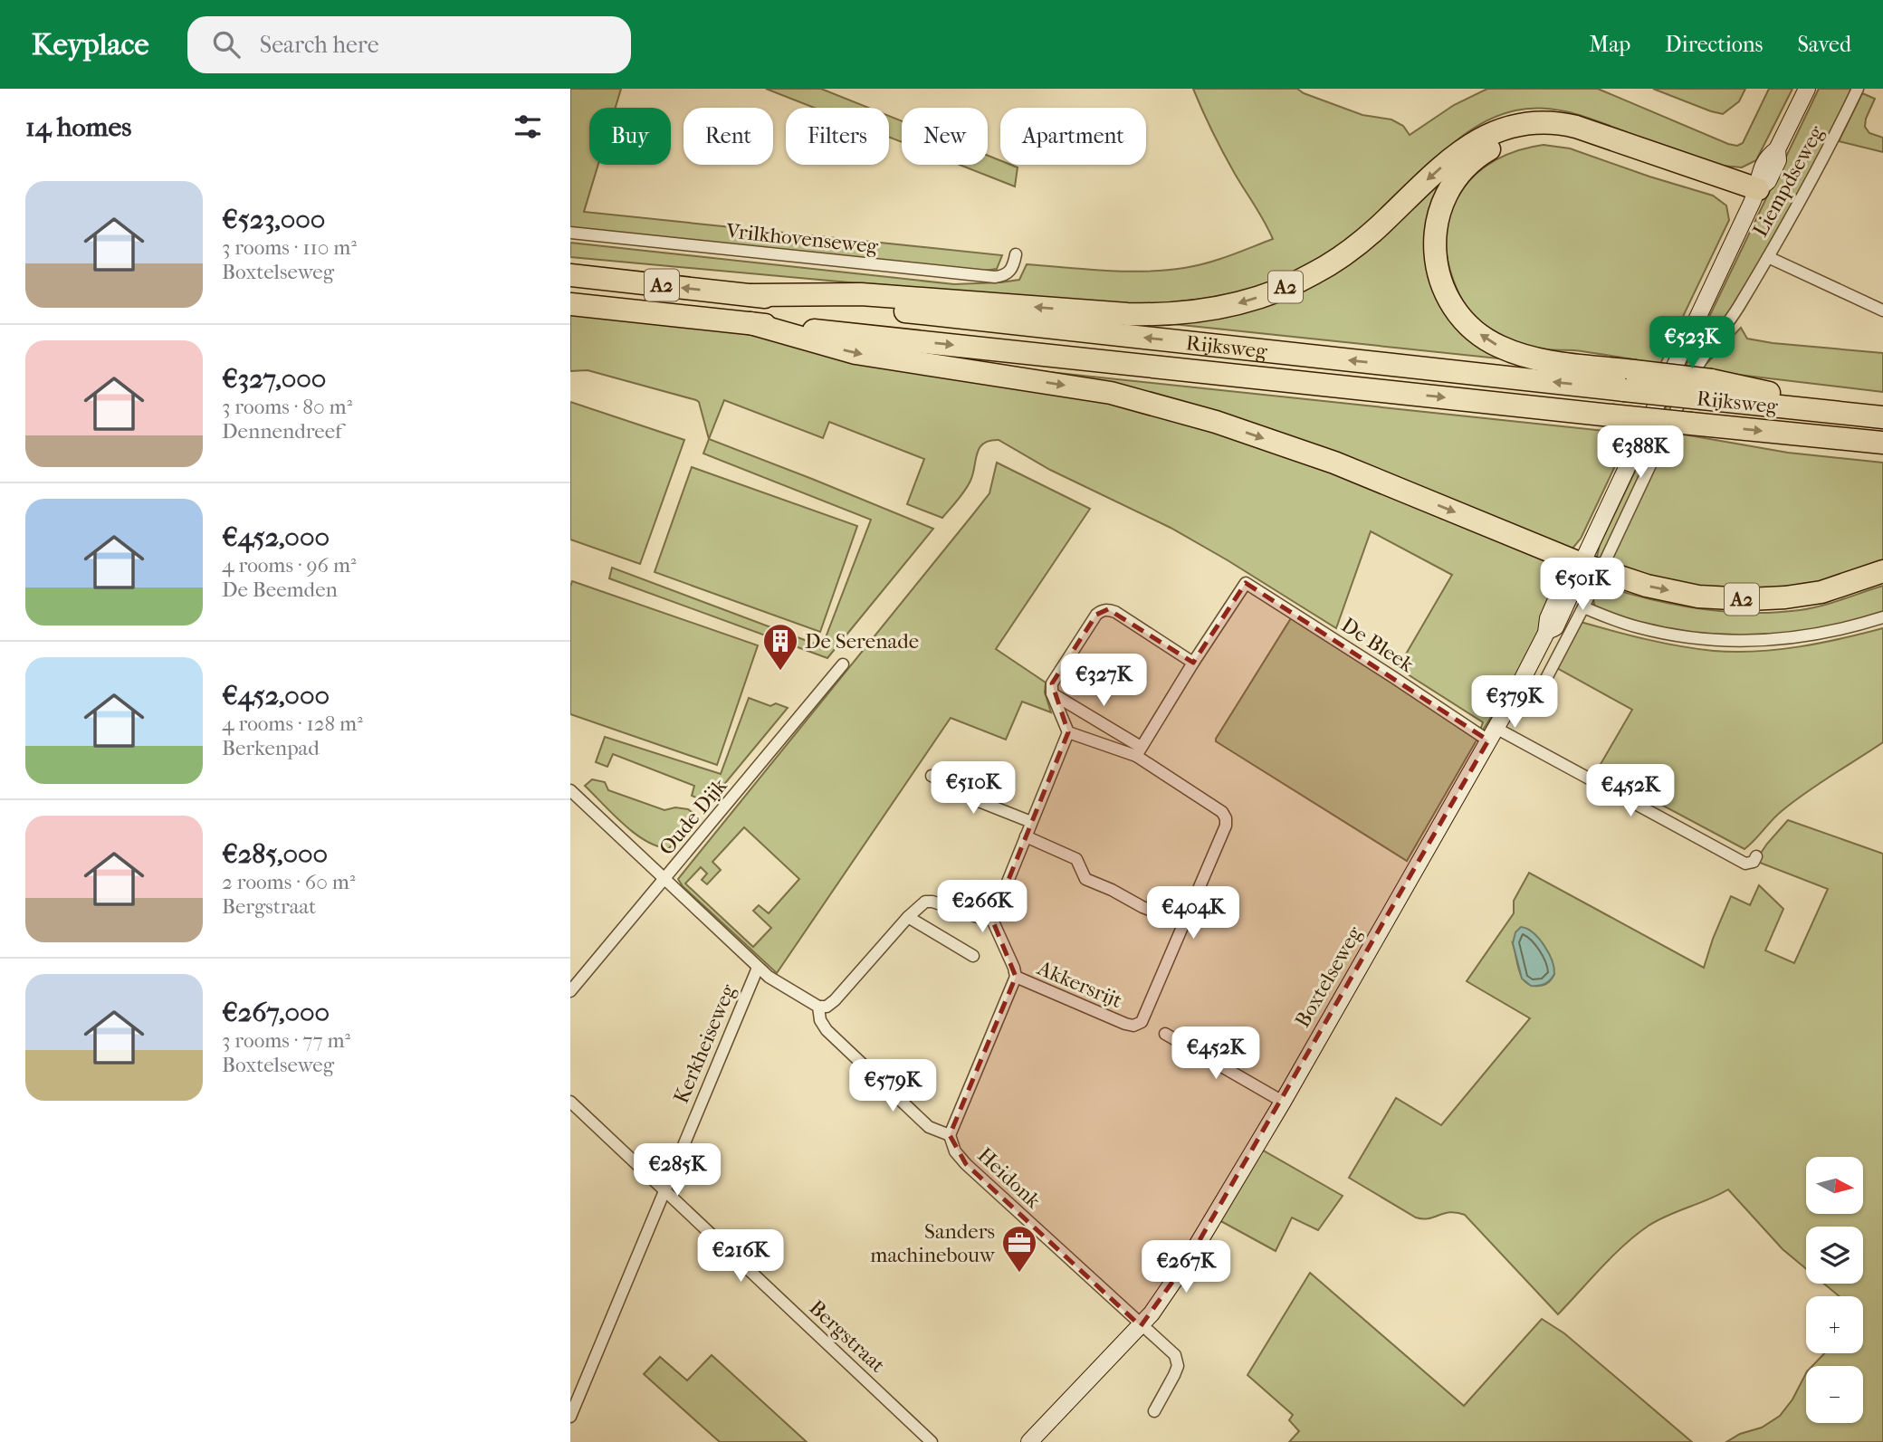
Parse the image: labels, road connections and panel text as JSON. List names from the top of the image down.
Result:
{
  "streets": {
    "highway": ["A2", "Rijksweg"],
    "street": [
      "Liempdseweg",
      "Vrilkhovenseweg",
      "De Bleek",
      "Oude Dijk",
      "Boxtelseweg",
      "Akkersrijt",
      "Kerkheiseweg",
      "Heidonk",
      "Bergstraat"
    ]
  },
  "crossings": [
    ["Liempdseweg", "Boxtelseweg"],
    ["A2", "Rijksweg"],
    ["A2", "Boxtelseweg"],
    ["De Bleek", "Boxtelseweg"],
    ["Boxtelseweg", "Heidonk"],
    ["Kerkheiseweg", "Bergstraat"]
  ],
  "places": {
    "building": ["De Serenade"],
    "office": ["Sanders machinebouw"]
  },
  "north": "right",
  "page": {
    "header": "Keyplace",
    "search": "Search here",
    "nav": ["Map", "Directions", "Saved"],
    "heading": "14 homes",
    "chip": [
      "Buy",
      "Rent",
      "Filters",
      "New",
      "Apartment"
    ],
    "list": [
      {
        "name": "€523,000",
        "note": "3 rooms · 110 m² · Boxtelseweg"
      },
      {
        "name": "€327,000",
        "note": "3 rooms · 80 m² · Dennendreef"
      },
      {
        "name": "€452,000",
        "note": "4 rooms · 96 m² · De Beemden"
      },
      {
        "name": "€452,000",
        "note": "4 rooms · 128 m² · Berkenpad"
      },
      {
        "name": "€285,000",
        "note": "2 rooms · 60 m² · Bergstraat"
      },
      {
        "name": "€267,000",
        "note": "3 rooms · 77 m² · Boxtelseweg"
      }
    ],
    "price": [
      "€523K",
      "€388K",
      "€501K",
      "€327K",
      "€379K",
      "€510K",
      "€452K",
      "€266K",
      "€404K",
      "€452K",
      "€579K",
      "€285K",
      "€216K",
      "€267K"
    ],
    "map_buttons": ["+", "−"]
  }
}
